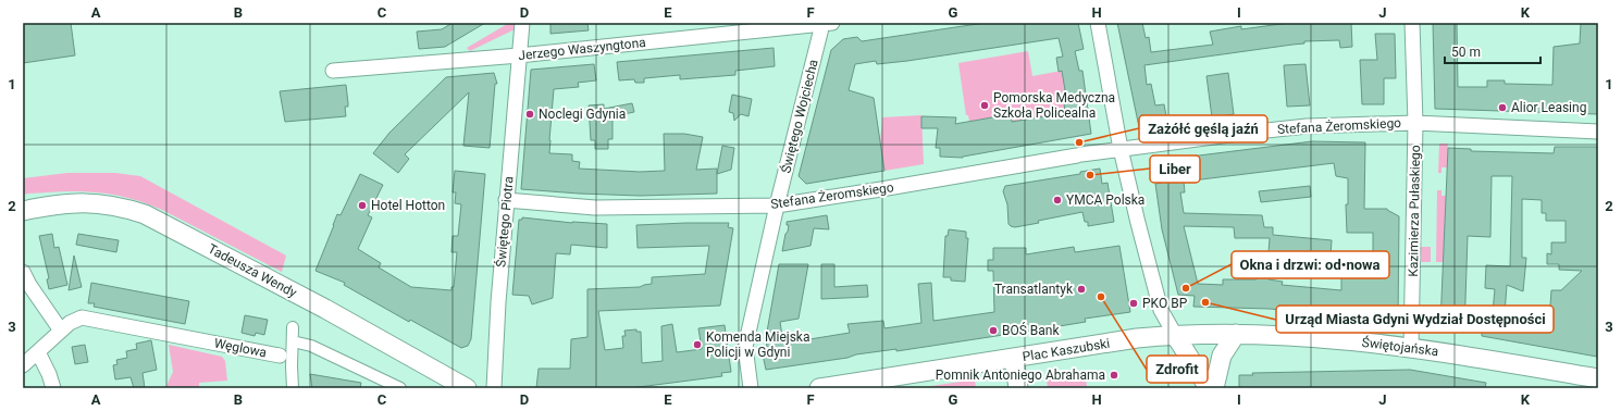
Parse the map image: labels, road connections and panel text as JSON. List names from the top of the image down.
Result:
{
  "streets": {
    "street": [
      "Jerzego Waszyngtona",
      "Świętego Wojciecha",
      "Stefana Żeromskiego",
      "Kazimierza Pułaskiego",
      "Świętego Piotra",
      "Tadeusza Wendy",
      "Świętojańska",
      "Węglowa",
      "Plac Kaszubski"
    ]
  },
  "crossings": [
    ["Jerzego Waszyngtona", "Świętego Wojciecha"],
    ["Jerzego Waszyngtona", "Świętego Piotra"],
    ["Świętego Wojciecha", "Stefana Żeromskiego"],
    ["Stefana Żeromskiego", "Kazimierza Pułaskiego"],
    ["Stefana Żeromskiego", "Świętego Piotra"],
    ["Kazimierza Pułaskiego", "Świętojańska"],
    ["Świętojańska", "Plac Kaszubski"]
  ],
  "places": [
    "Pomorska Medyczna Szkoła Policealna",
    "Alior Leasing",
    "Noclegi Gdynia",
    "Zażółć gęślą jaźń",
    "Liber",
    "YMCA Polska",
    "Hotel Hotton",
    "Okna i drzwi: od•nowa",
    "Transatlantyk",
    "Zdrofit",
    "Urząd Miasta Gdyni Wydział Dostępności",
    "PKO BP",
    "BOŚ Bank",
    "Komenda Miejska Policji w Gdyni",
    "Pomnik Antoniego Abrahama"
  ],
  "scale_bar": "50 m",
  "grid": {
    "columns": [
      "A",
      "B",
      "C",
      "D",
      "E",
      "F",
      "G",
      "H",
      "I",
      "J",
      "K"
    ],
    "rows": ["1", "2", "3"]
  }
}
